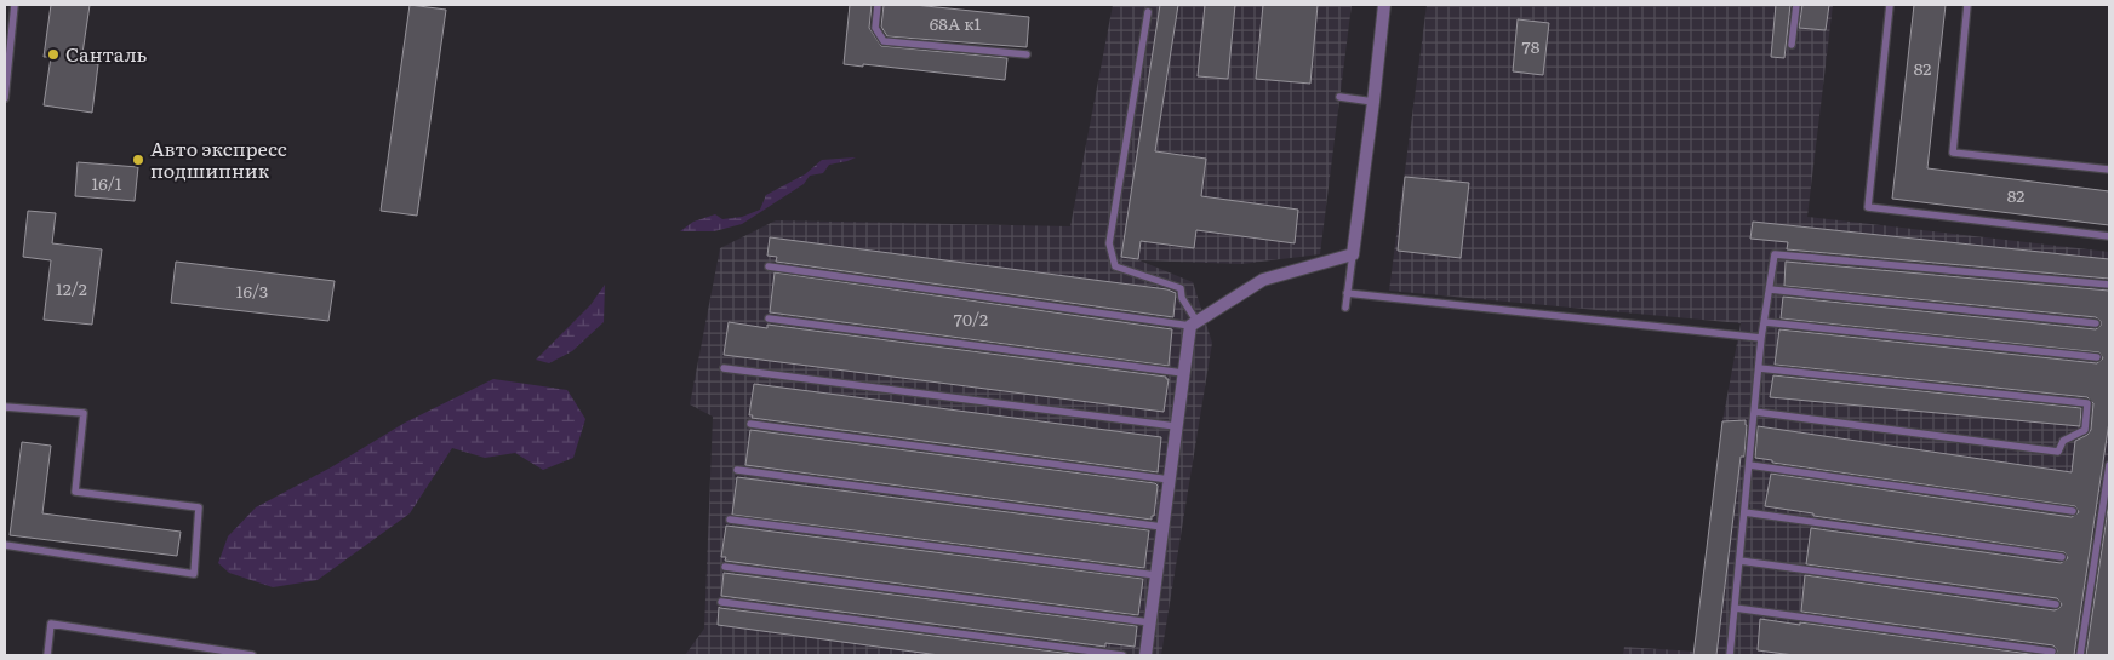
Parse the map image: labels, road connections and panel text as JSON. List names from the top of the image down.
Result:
{
  "places": ["Санталь", "Авто экспресс подшипник"],
  "house_numbers": [
    "68А к1",
    "78",
    "82",
    "16/1",
    "82",
    "12/2",
    "16/3",
    "70/2"
  ]
}
